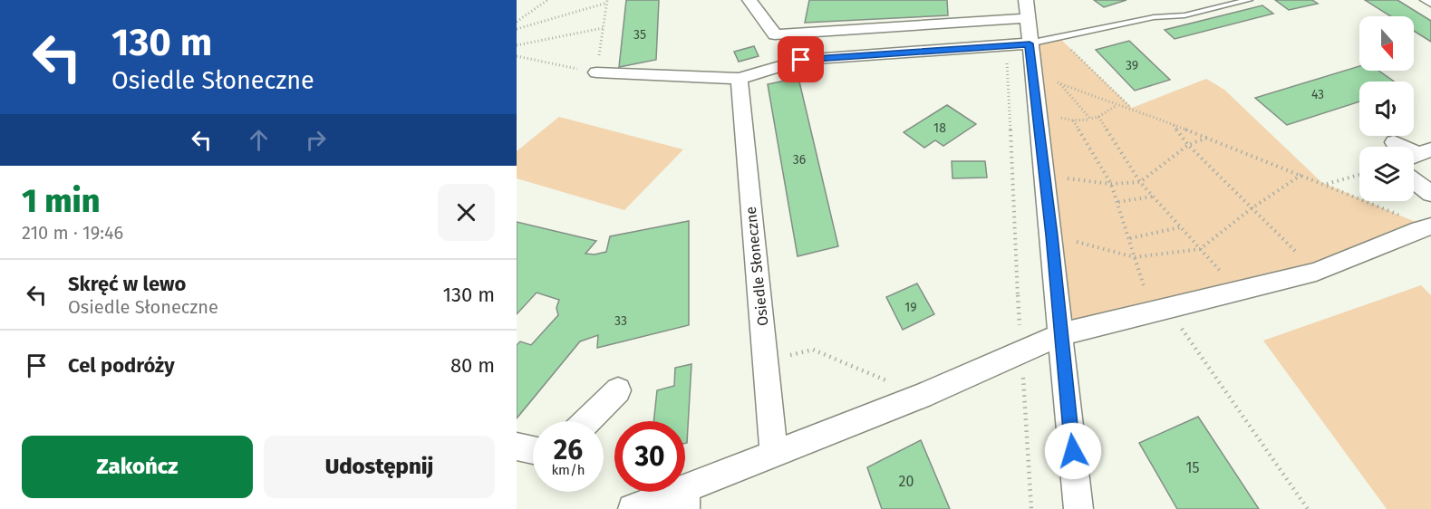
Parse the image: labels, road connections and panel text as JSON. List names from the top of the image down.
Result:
{
  "streets": {
    "street": ["Osiedle Słoneczne"]
  },
  "house_numbers": [
    "35",
    "39",
    "43",
    "18",
    "36",
    "19",
    "33",
    "15",
    "20"
  ],
  "north": "bottom",
  "page": {
    "turn": ["130 m", "Osiedle Słoneczne"],
    "heading": ["1 min", "210 m · 19:46"],
    "list": [
      {
        "name": "Skręć w lewo",
        "note": "Osiedle Słoneczne",
        "value": "130 m"
      },
      {
        "name": "Cel podróży",
        "value": "80 m"
      }
    ],
    "speed": "26 km/h",
    "limit": "30",
    "buttons": ["Zakończ", "Udostępnij"]
  }
}
